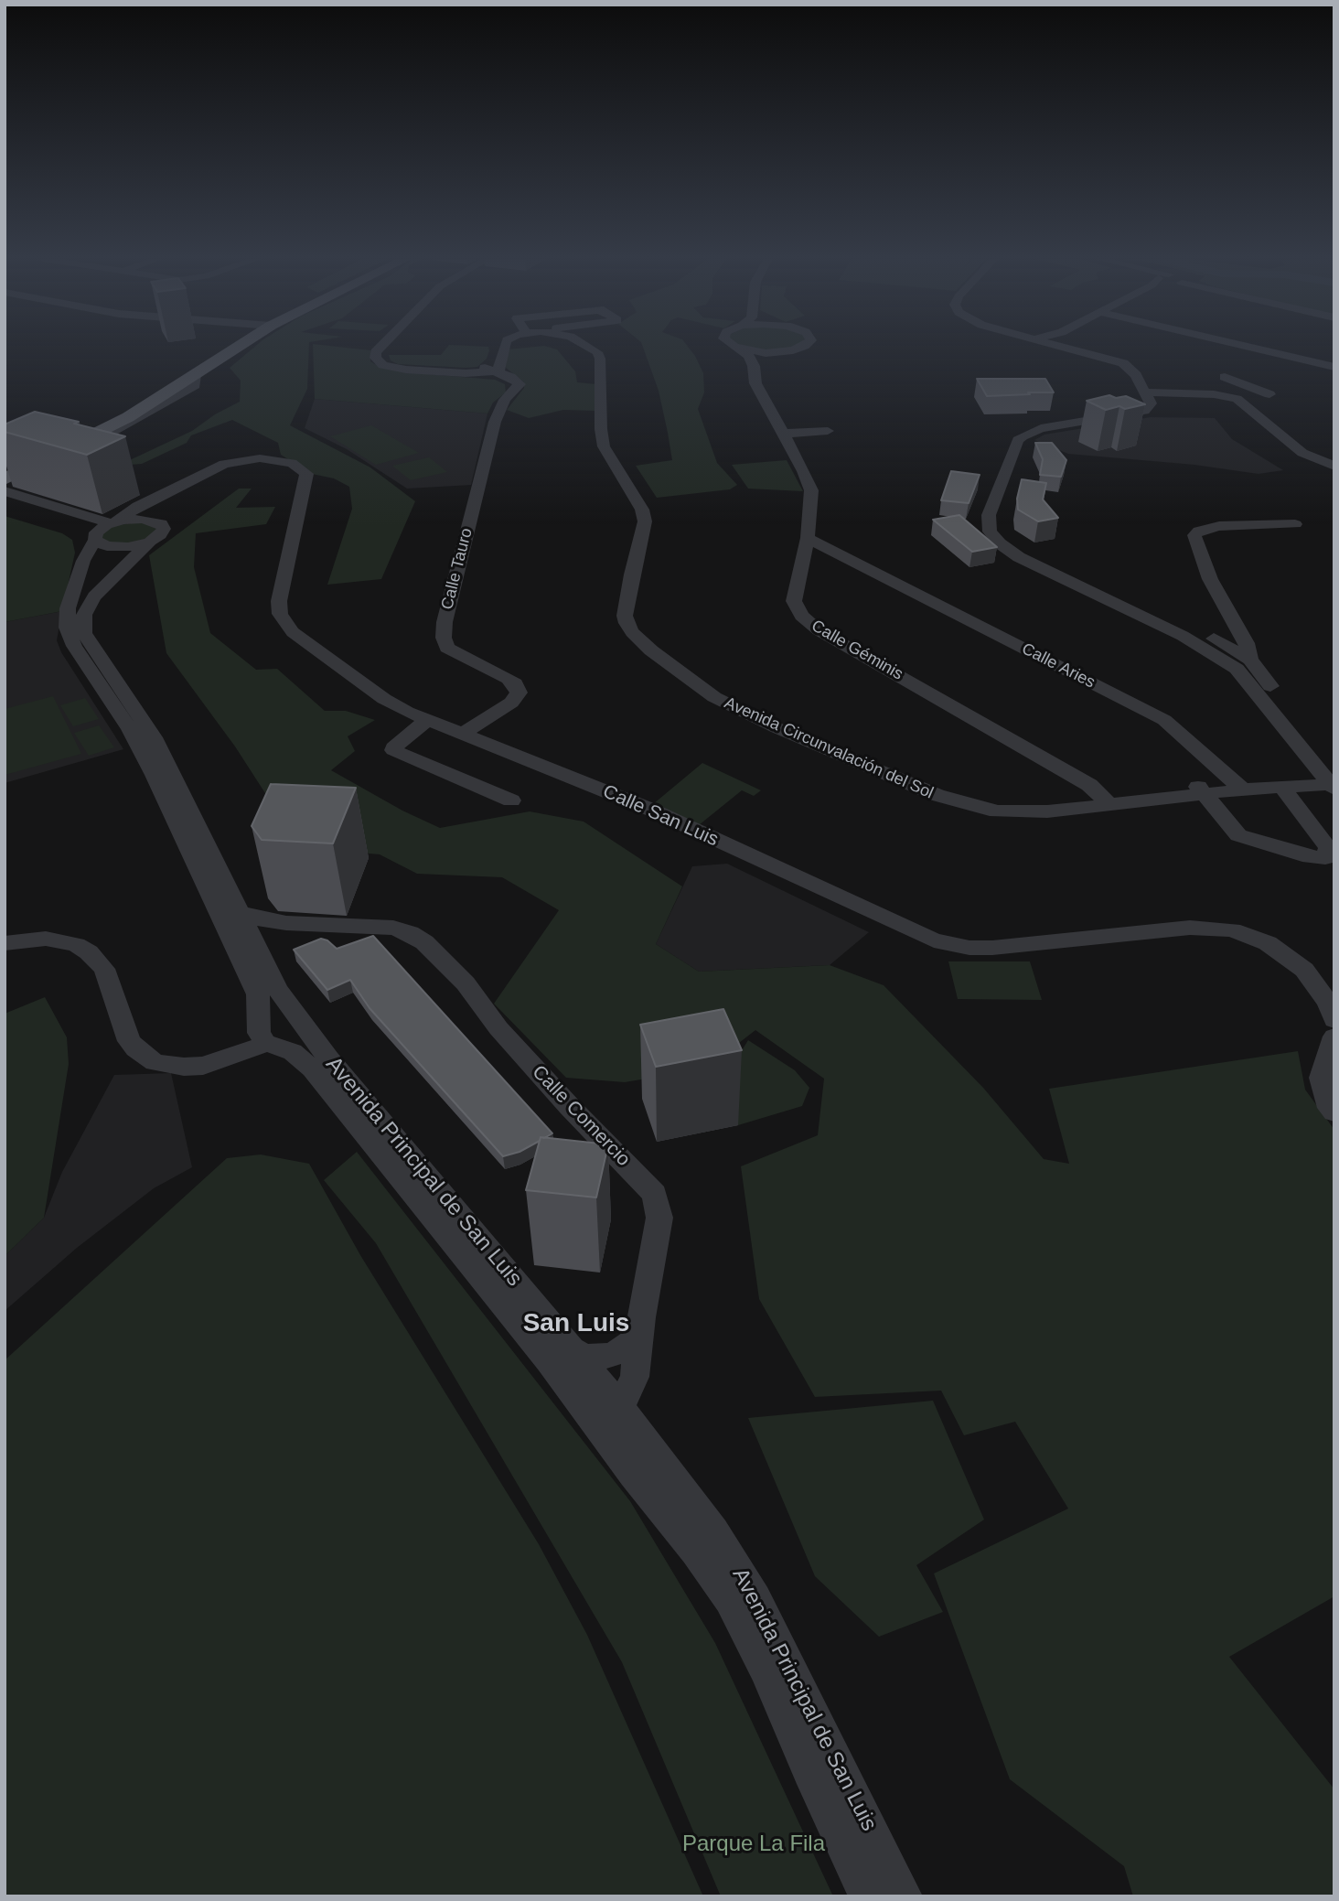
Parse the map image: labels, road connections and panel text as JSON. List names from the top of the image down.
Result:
{
  "streets": {
    "street": [
      "Calle Tauro",
      "Calle Géminis",
      "Calle Aries",
      "Avenida Circunvalación del Sol",
      "Calle San Luis",
      "Calle Comercio",
      "Avenida Principal de San Luis"
    ]
  },
  "crossings": [
    ["Calle Tauro", "Avenida Circunvalación del Sol"],
    ["Calle Tauro", "Calle San Luis"],
    ["Calle Géminis", "Calle Aries"],
    ["Calle Géminis", "Avenida Circunvalación del Sol"],
    ["Calle Aries", "Avenida Circunvalación del Sol"],
    ["Calle Comercio", "Avenida Principal de San Luis"]
  ],
  "districts": ["San Luis"],
  "parks": ["Parque La Fila"]
}
